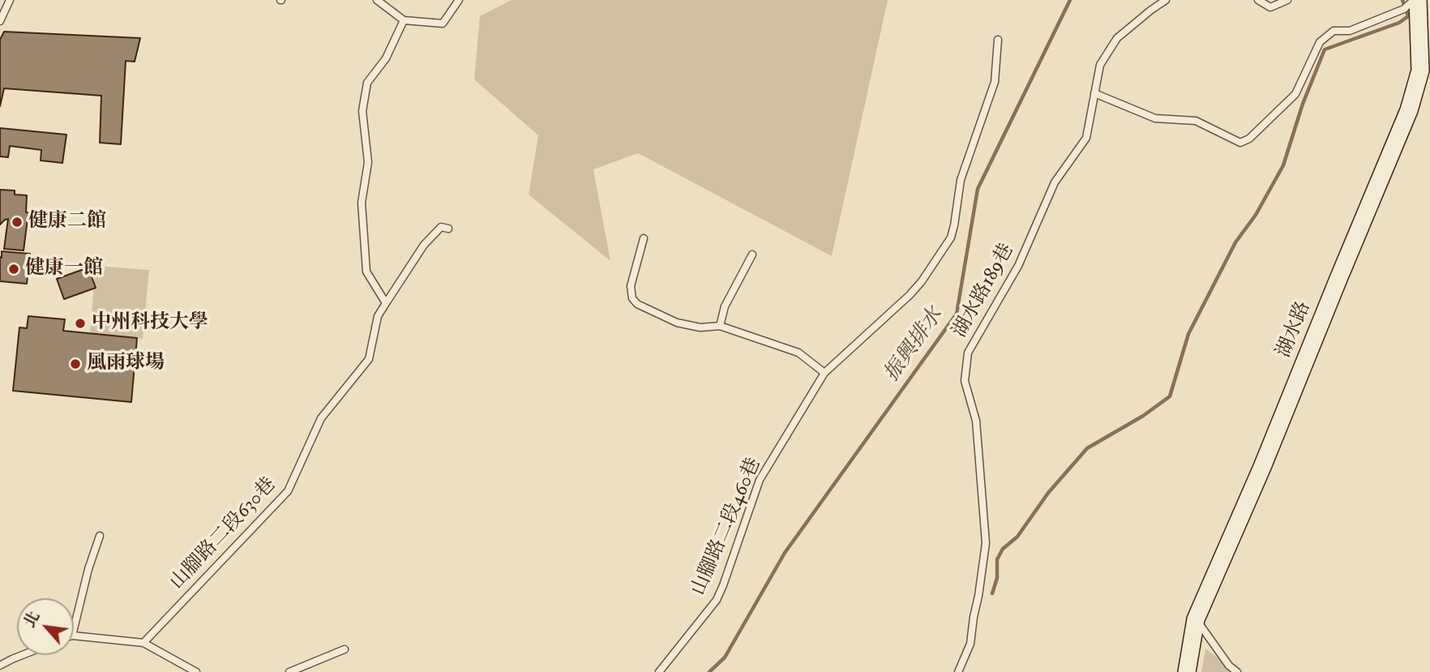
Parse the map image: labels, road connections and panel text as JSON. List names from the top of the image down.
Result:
{
  "streets": {
    "street": ["湖水路"],
    "lane": ["湖水路189巷", "山腳路二段460巷", "山腳路二段630巷"]
  },
  "water": ["振興排水"],
  "places": [
    "健康二館",
    "健康一館",
    "中州科技大學",
    "風雨球場"
  ],
  "north": "top left"
}
